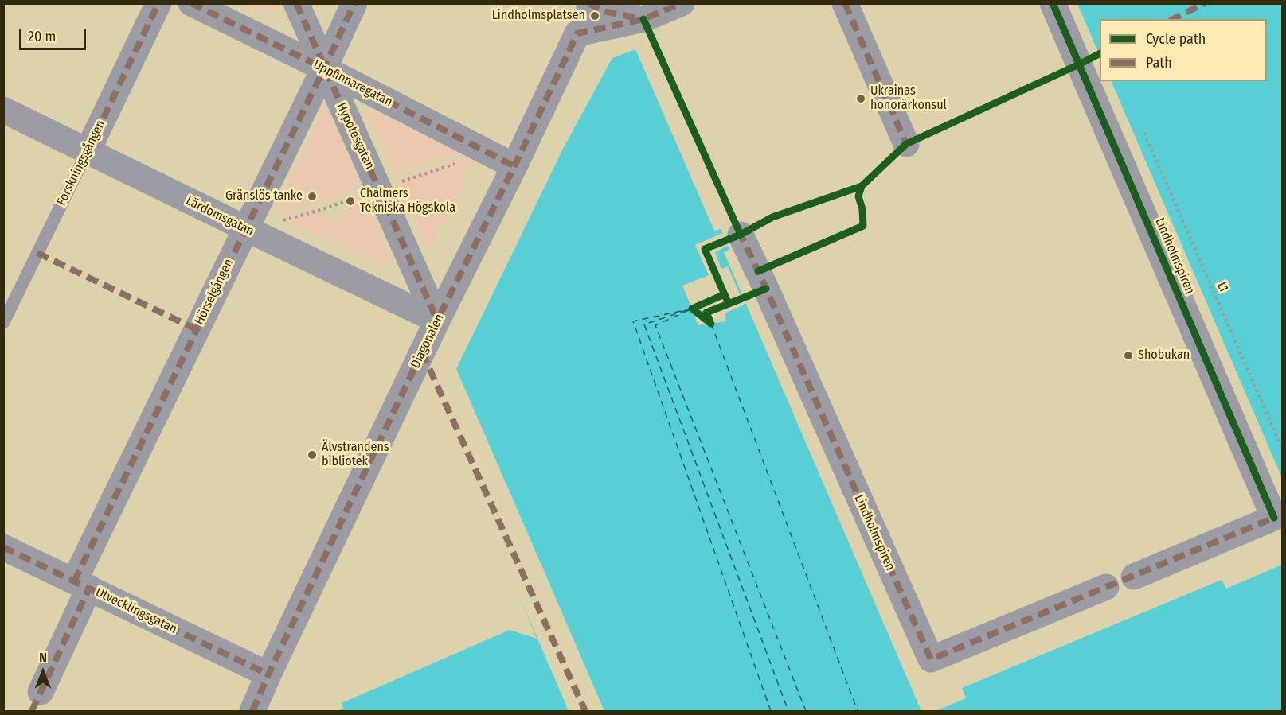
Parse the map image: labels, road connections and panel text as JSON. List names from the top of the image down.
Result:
{
  "streets": {
    "street": [
      "Uppfinnaregatan",
      "Hypotesgatan",
      "Forskningsgången",
      "Lärdomsgatan",
      "Lindholmspiren",
      "Hörselgången",
      "Diagonalen",
      "Utvecklingsgatan"
    ],
    "path": ["L1"]
  },
  "crossings": [
    ["Uppfinnaregatan", "Hypotesgatan"],
    ["Uppfinnaregatan", "Hörselgången"],
    ["Uppfinnaregatan", "Diagonalen"],
    ["Hypotesgatan", "Lärdomsgatan"],
    ["Hypotesgatan", "Hörselgången"],
    ["Hypotesgatan", "Diagonalen"],
    ["Forskningsgången", "Lärdomsgatan"],
    ["Lärdomsgatan", "Hörselgången"],
    ["Lärdomsgatan", "Diagonalen"],
    ["Hörselgången", "Utvecklingsgatan"],
    ["Diagonalen", "Utvecklingsgatan"]
  ],
  "places": [
    "Lindholmsplatsen",
    "Ukrainas honorärkonsul",
    "Gränslös tanke",
    "Chalmers Tekniska Högskola",
    "Shobukan",
    "Älvstrandens bibliotek"
  ],
  "legend": ["Cycle path", "Path"],
  "scale_bar": "20 m",
  "north": "top"
}
